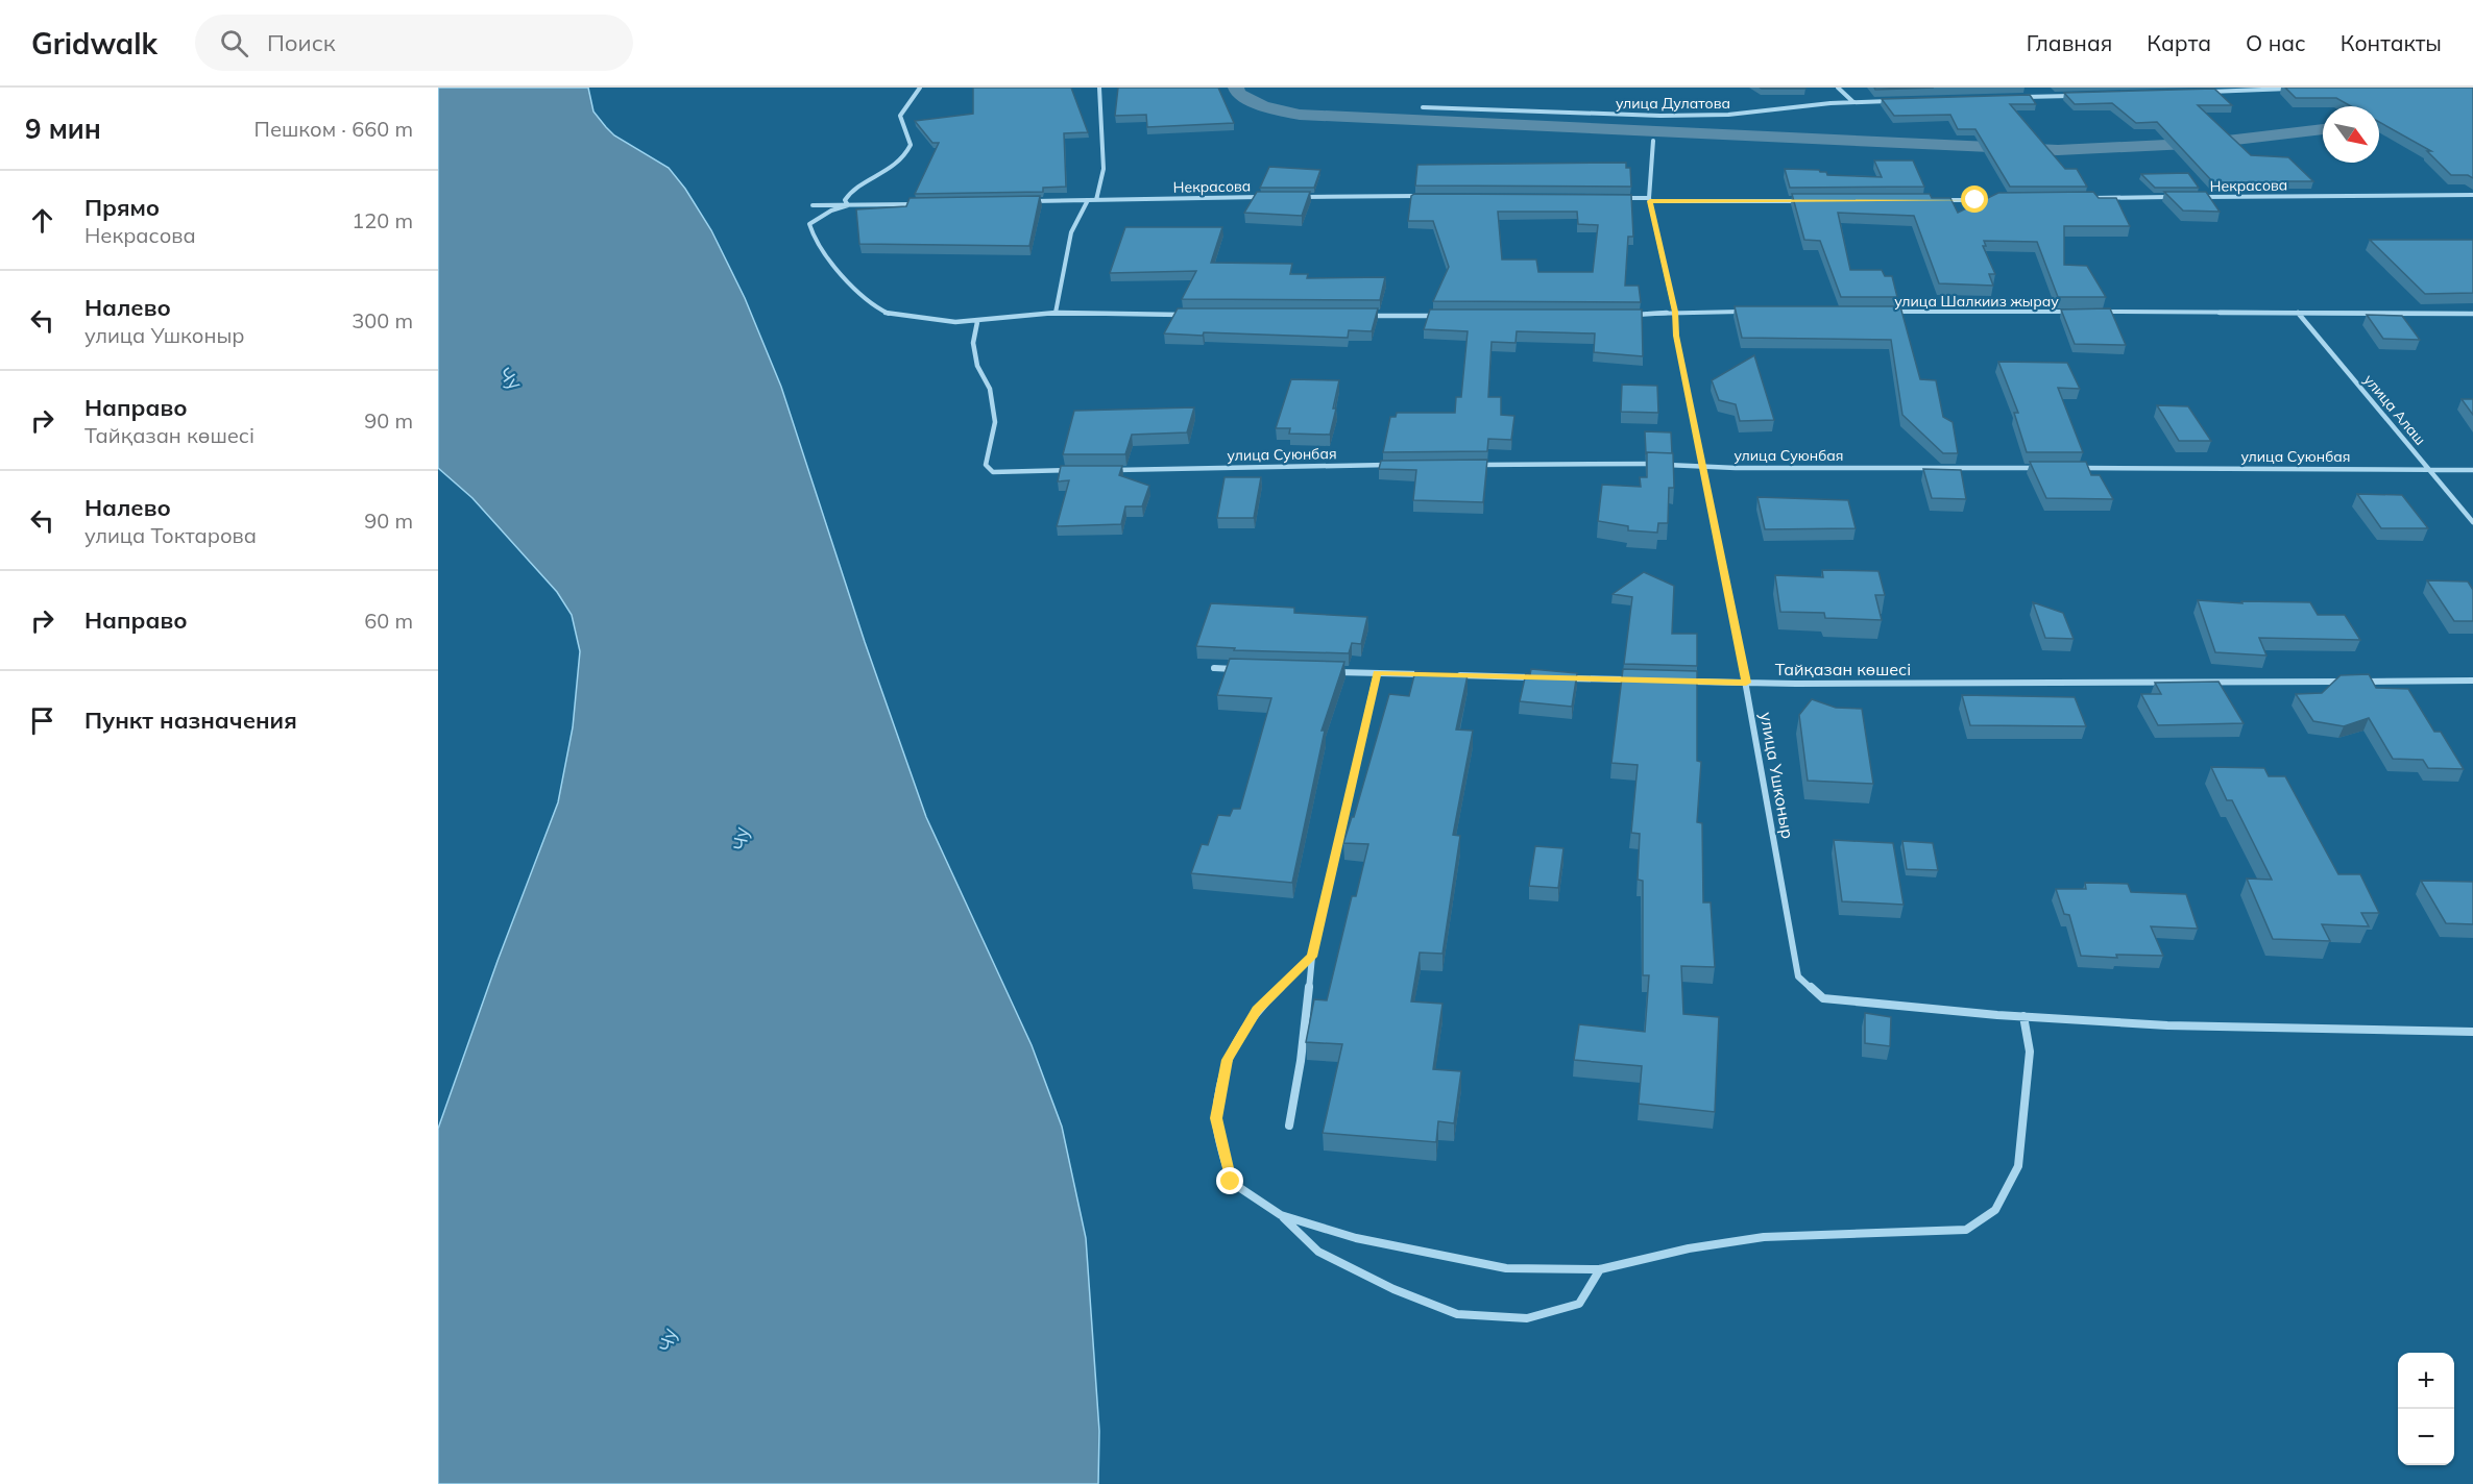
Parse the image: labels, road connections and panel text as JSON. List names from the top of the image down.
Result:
{
  "streets": {
    "street": [
      "улица Дулатова",
      "Некрасова",
      "улица Шалкииз жырау",
      "улица Алаш",
      "улица Суюнбая",
      "Тайқазан көшесі",
      "улица Ушконыр"
    ]
  },
  "crossings": [
    ["улица Алаш", "улица Суюнбая"],
    ["улица Суюнбая", "улица Ушконыр"],
    ["Тайқазан көшесі", "улица Ушконыр"]
  ],
  "water": ["Чу"],
  "north": "bottom right",
  "page": {
    "header": "Gridwalk",
    "search": "Поиск",
    "nav": [
      "Главная",
      "Карта",
      "О нас",
      "Контакты"
    ],
    "heading": ["9 мин", "Пешком · 660 m"],
    "list": [
      ["Прямо", "Некрасова", "120 m"],
      ["Налево", "улица Ушконыр", "300 m"],
      ["Направо", "Тайқазан көшесі", "90 m"],
      ["Налево", "улица Токтарова", "90 m"],
      ["Направо", "60 m"],
      "Пункт назначения"
    ],
    "map_buttons": ["+", "−"]
  }
}
